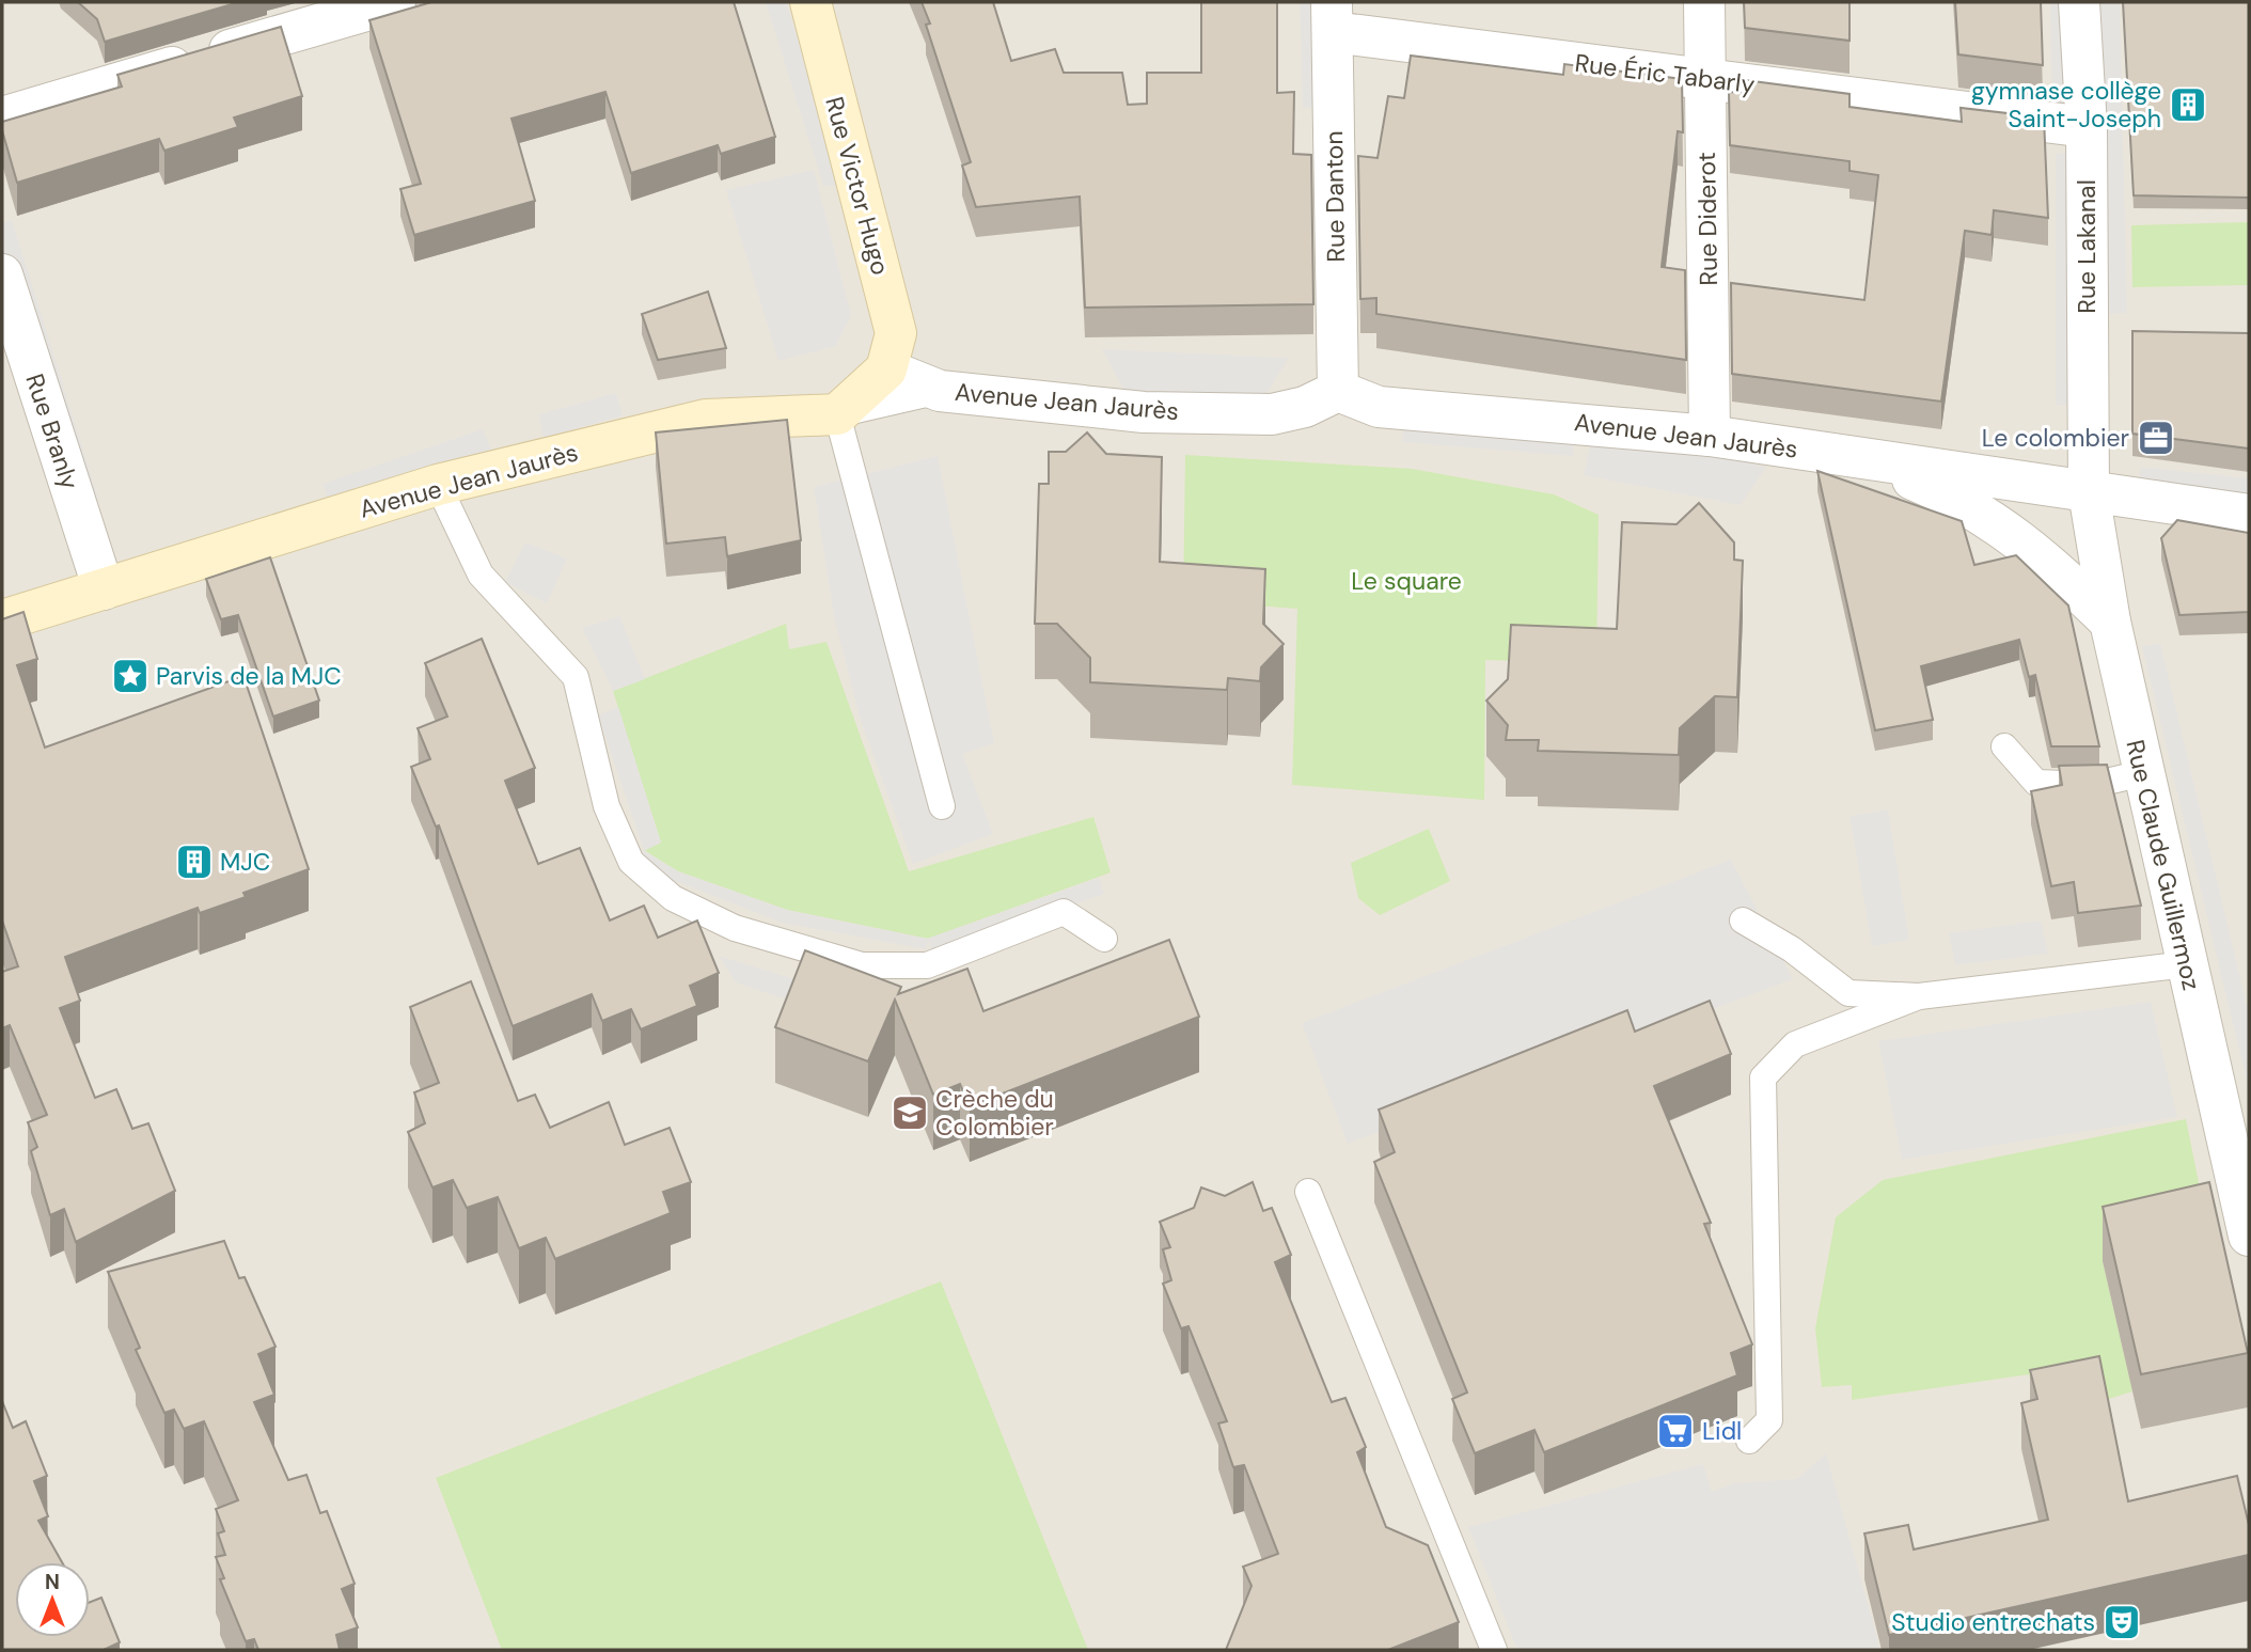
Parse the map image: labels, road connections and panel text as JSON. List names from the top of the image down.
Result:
{
  "streets": {
    "main road": ["Rue Victor Hugo", "Avenue Jean Jaurès"],
    "street": [
      "Rue Éric Tabarly",
      "Rue Danton",
      "Rue Diderot",
      "Rue Lakanal",
      "Rue Branly",
      "Rue Claude Guillermoz"
    ]
  },
  "crossings": [
    ["Rue Éric Tabarly", "Rue Danton"],
    ["Rue Éric Tabarly", "Rue Diderot"],
    ["Rue Éric Tabarly", "Rue Lakanal"],
    ["Rue Victor Hugo", "Avenue Jean Jaurès"],
    ["Rue Danton", "Avenue Jean Jaurès"],
    ["Rue Diderot", "Avenue Jean Jaurès"],
    ["Rue Lakanal", "Avenue Jean Jaurès"],
    ["Rue Lakanal", "Rue Claude Guillermoz"],
    ["Avenue Jean Jaurès", "Rue Branly"],
    ["Avenue Jean Jaurès", "Rue Claude Guillermoz"]
  ],
  "parks": ["Le square"],
  "places": {
    "building": ["gymnase collège Saint-Joseph", "MJC"],
    "office": ["Le colombier"],
    "place": ["Parvis de la MJC"],
    "school or university": ["Crèche du Colombier"],
    "supermarket": ["Lidl"],
    "theatre": ["Studio entrechats"]
  },
  "north": "top"
}
